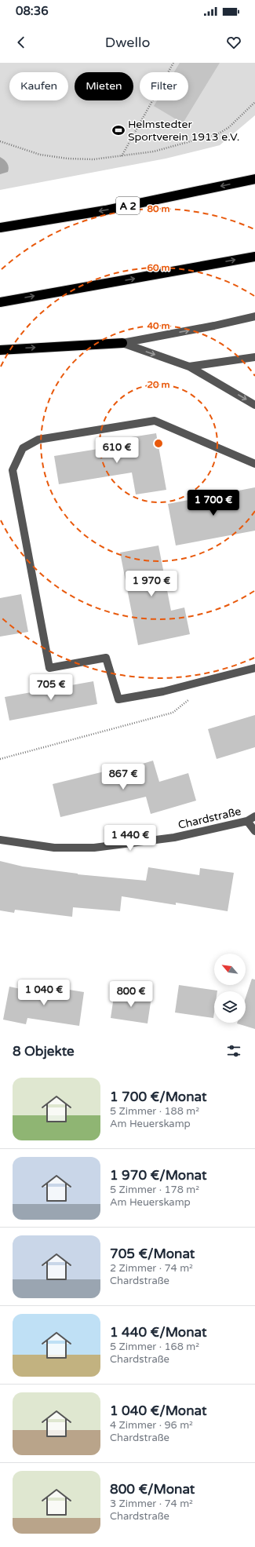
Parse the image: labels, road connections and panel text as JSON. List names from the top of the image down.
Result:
{
  "streets": {
    "highway": ["A 2"],
    "street": ["Chardstraße"]
  },
  "places": {
    "sports": ["Helmstedter Sportverein 1913 e.V."]
  },
  "north": "top left",
  "page": {
    "status": "08:36",
    "header": "Dwello",
    "chip": ["Kaufen", "Mieten", "Filter"],
    "price": [
      "610 €",
      "1 700 €",
      "1 970 €",
      "705 €",
      "867 €",
      "1 440 €",
      "1 040 €",
      "800 €"
    ],
    "heading": "8 Objekte",
    "list": [
      {
        "name": "1 700 €/Monat",
        "note": "5 Zimmer · 188 m² · Am Heuerskamp"
      },
      {
        "name": "1 970 €/Monat",
        "note": "5 Zimmer · 178 m² · Am Heuerskamp"
      },
      {
        "name": "705 €/Monat",
        "note": "2 Zimmer · 74 m² · Chardstraße"
      },
      {
        "name": "1 440 €/Monat",
        "note": "5 Zimmer · 168 m² · Chardstraße"
      },
      {
        "name": "1 040 €/Monat",
        "note": "4 Zimmer · 96 m² · Chardstraße"
      },
      {
        "name": "800 €/Monat",
        "note": "3 Zimmer · 74 m² · Chardstraße"
      }
    ]
  },
  "rings": [
    "80 m",
    "60 m",
    "40 m",
    "20 m"
  ]
}
